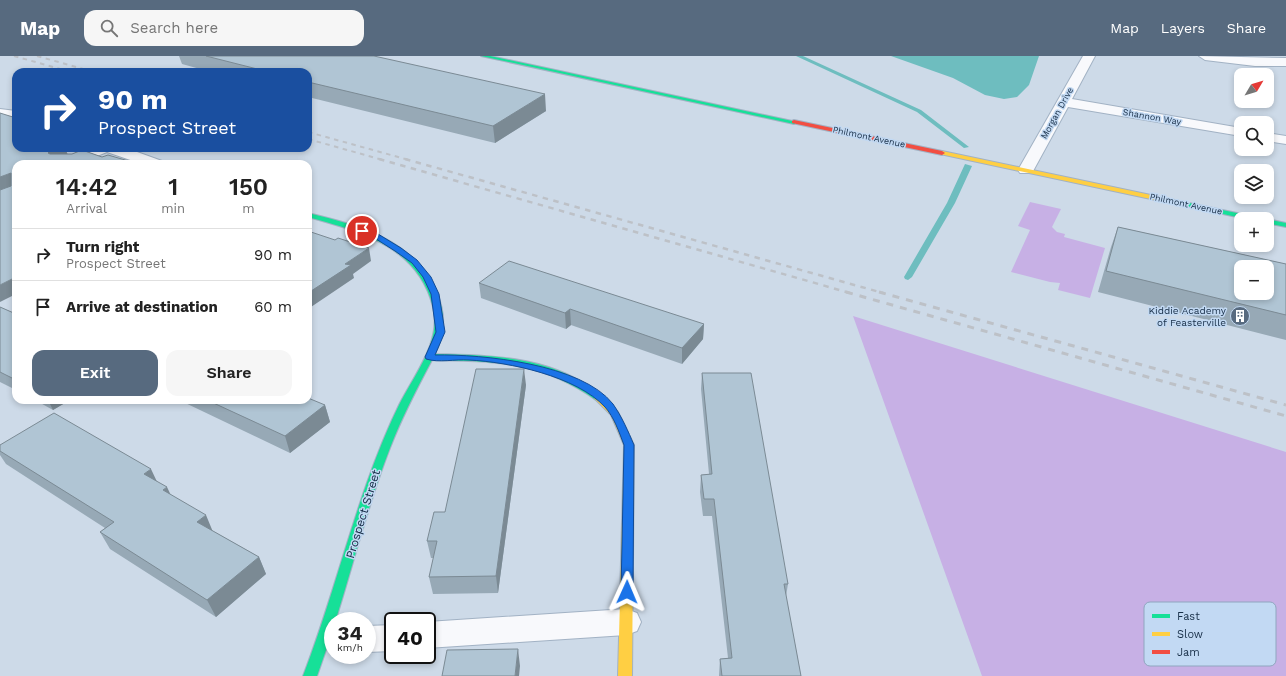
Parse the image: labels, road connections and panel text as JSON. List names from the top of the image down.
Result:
{
  "streets": {
    "street": [
      "Morgan Drive",
      "Shannon Way",
      "Philmont Avenue",
      "Prospect Street"
    ]
  },
  "crossings": [
    ["Morgan Drive", "Shannon Way"],
    ["Morgan Drive", "Philmont Avenue"]
  ],
  "places": {
    "building": ["Kiddie Academy of Feasterville"]
  },
  "legend": ["Fast", "Slow", "Jam"],
  "north": "top right",
  "page": {
    "header": "Map",
    "search": "Search here",
    "nav": ["Map", "Layers", "Share"],
    "map_buttons": ["+", "−"],
    "turn": ["90 m", "Prospect Street"],
    "eta": [
      "14:42",
      "Arrival",
      "1",
      "min",
      "150",
      "m"
    ],
    "list": [
      {
        "name": "Turn right",
        "note": "Prospect Street",
        "value": "90 m"
      },
      {
        "name": "Arrive at destination",
        "value": "60 m"
      }
    ],
    "buttons": ["Exit", "Share"],
    "speed": "34 km/h",
    "limit": "40"
  }
}
